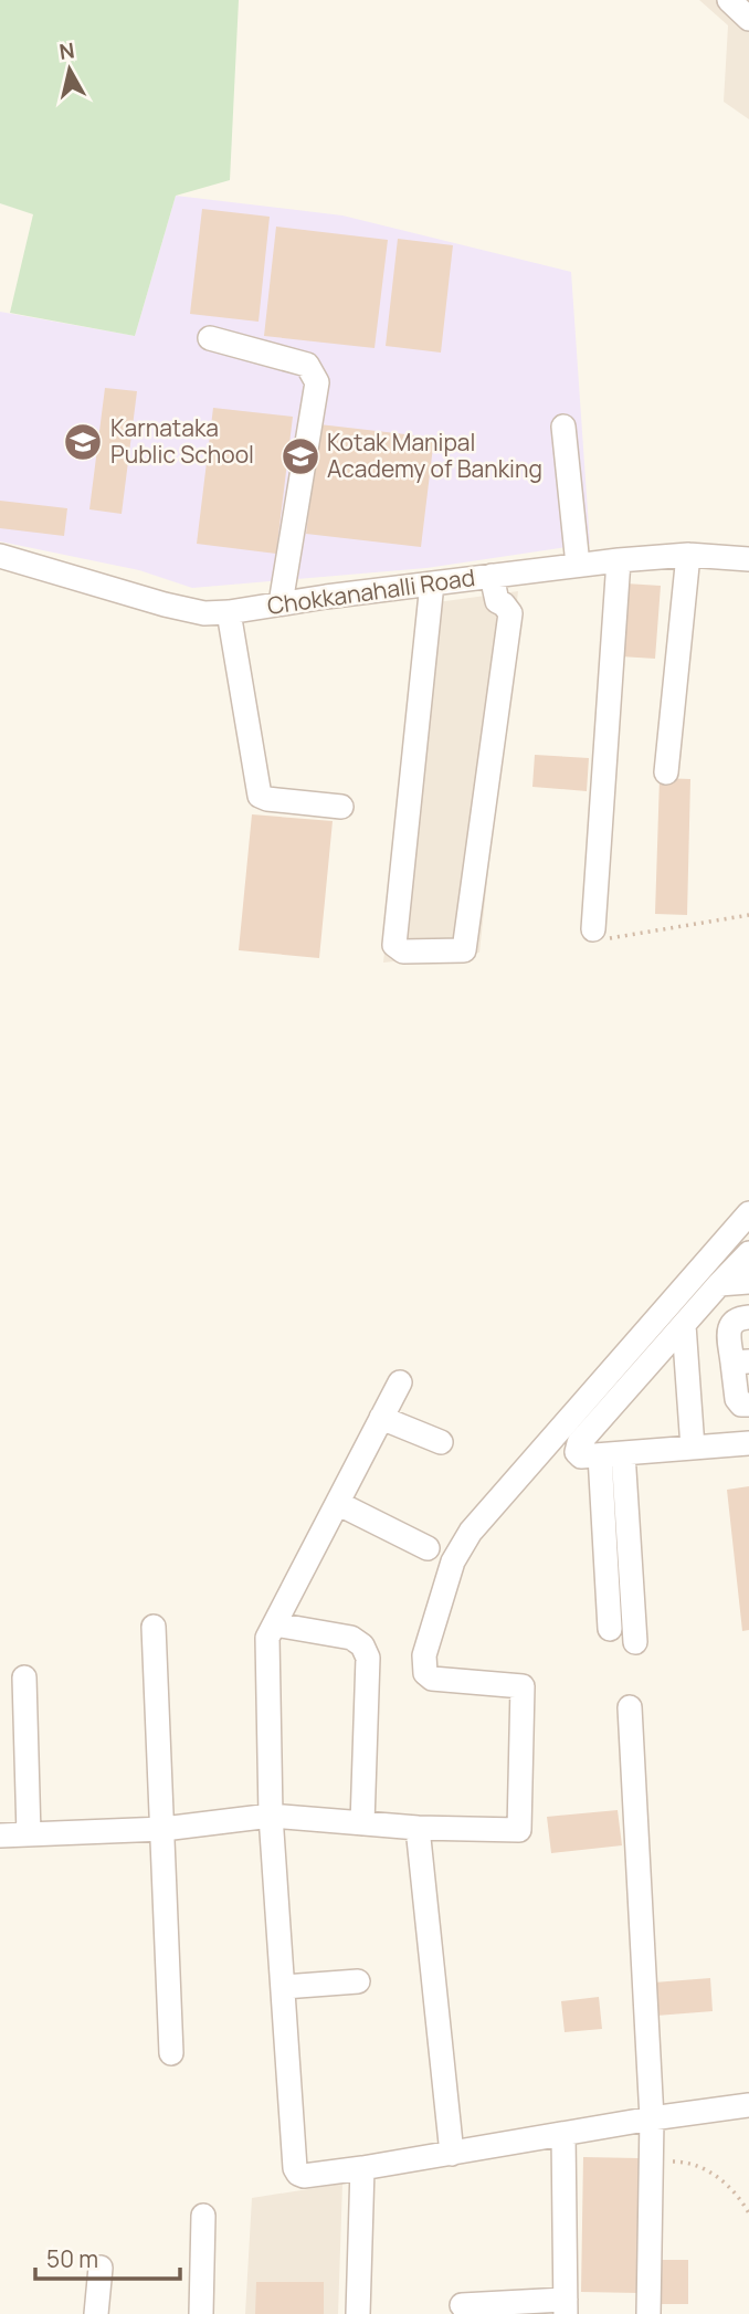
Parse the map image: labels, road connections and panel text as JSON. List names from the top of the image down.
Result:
{
  "streets": {
    "street": ["Chokkanahalli Road"]
  },
  "places": {
    "school or university": ["Karnataka Public School", "Kotak Manipal Academy of Banking"]
  },
  "scale_bar": "50 m",
  "north": "top"
}
